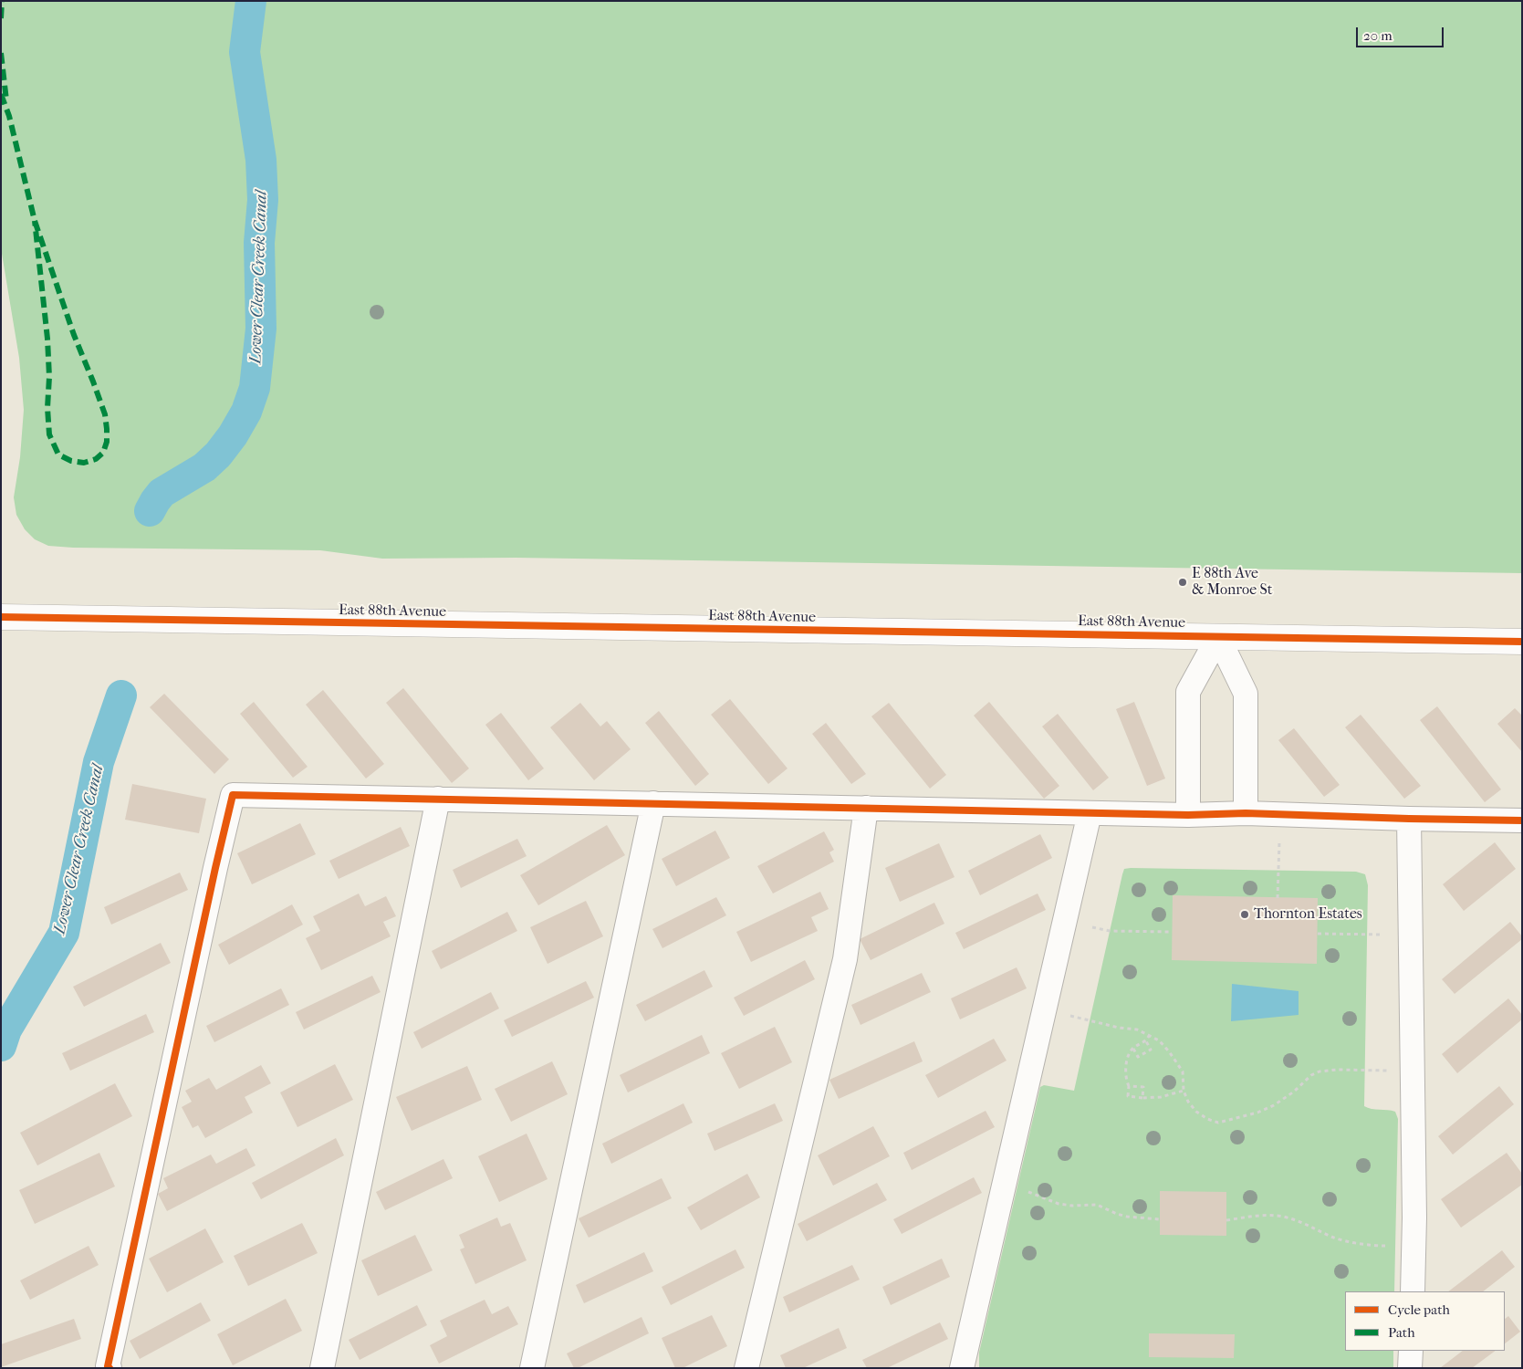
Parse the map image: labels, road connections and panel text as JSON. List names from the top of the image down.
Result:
{
  "streets": {
    "main road": ["East 88th Avenue"]
  },
  "water": ["Lower Clear Creek Canal"],
  "places": ["E 88th Ave & Monroe St", "Thornton Estates"],
  "legend": ["Cycle path", "Path"],
  "scale_bar": "20 m"
}
